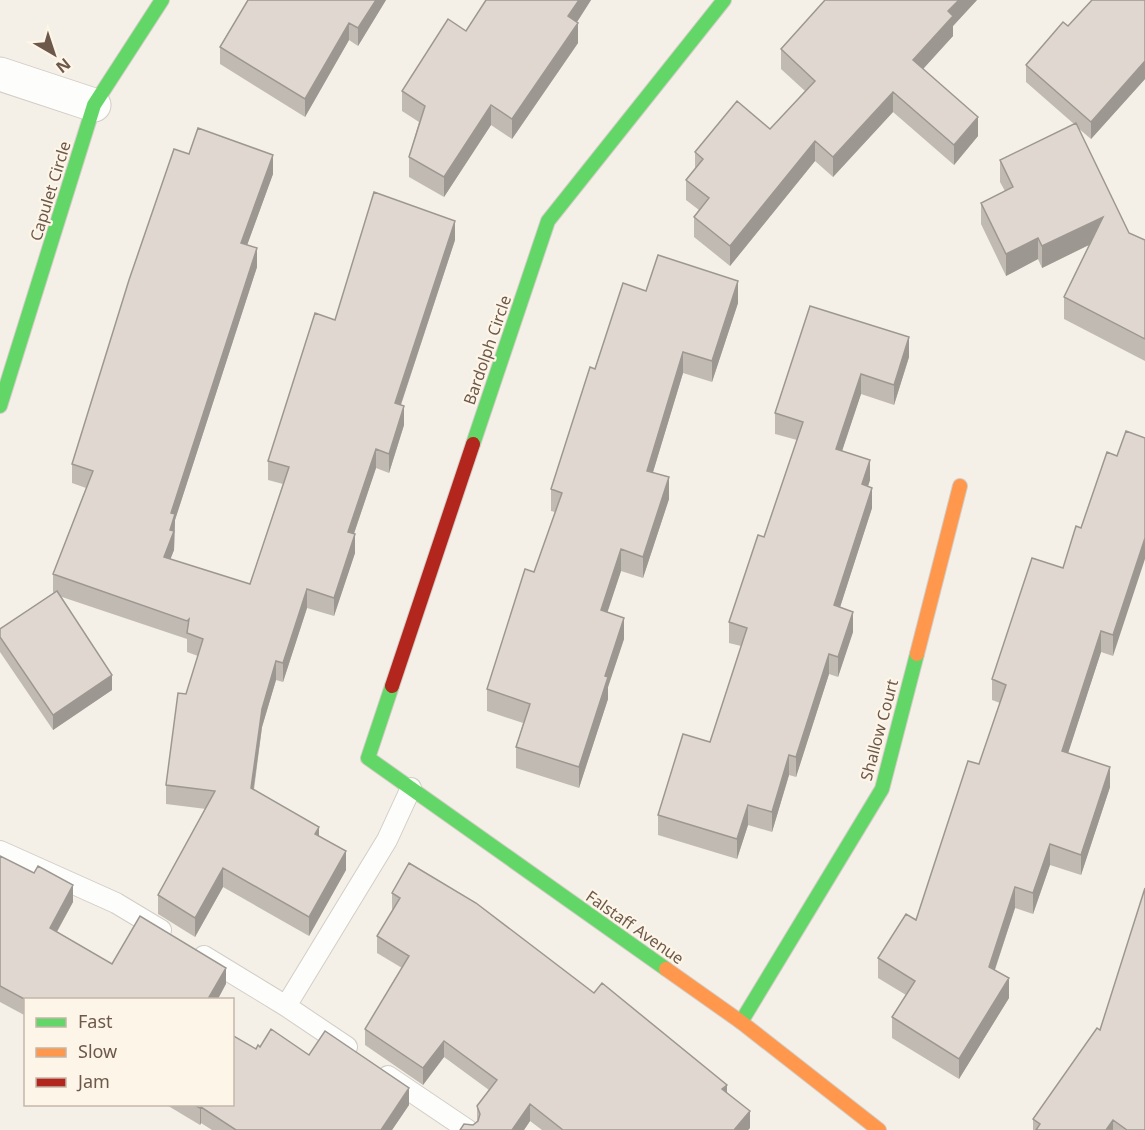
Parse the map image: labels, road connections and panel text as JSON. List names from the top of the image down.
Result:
{
  "streets": {
    "street": [
      "Capulet Circle",
      "Bardolph Circle",
      "Shallow Court",
      "Falstaff Avenue"
    ]
  },
  "crossings": [
    ["Bardolph Circle", "Falstaff Avenue"],
    ["Shallow Court", "Falstaff Avenue"]
  ],
  "legend": ["Fast", "Slow", "Jam"],
  "north": "bottom right"
}
